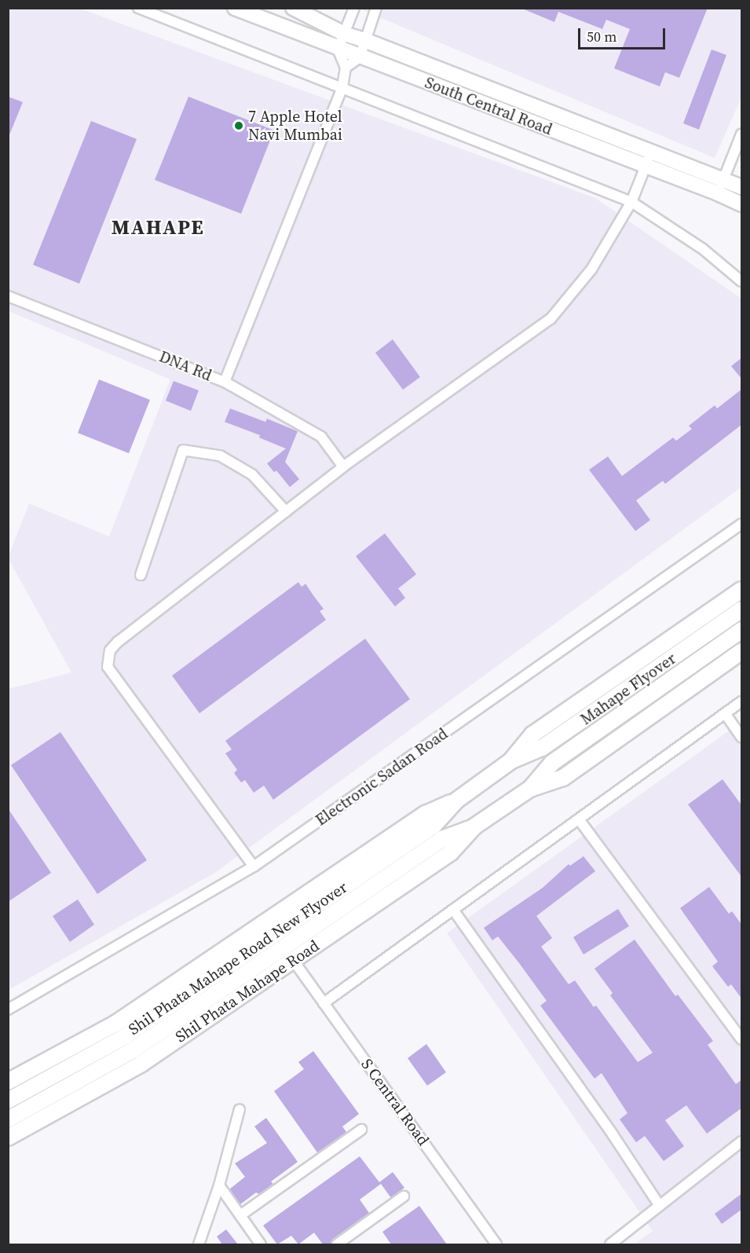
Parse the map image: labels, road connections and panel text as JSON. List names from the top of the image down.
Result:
{
  "streets": {
    "main road": [
      "South Central Road",
      "Mahape Flyover",
      "Shil Phata Mahape Road New Flyover",
      "Shil Phata Mahape Road"
    ],
    "street": ["DNA Rd", "Electronic Sadan Road", "S Central Road"]
  },
  "crossings": [
    ["Shil Phata Mahape Road New Flyover", "Shil Phata Mahape Road"],
    ["Shil Phata Mahape Road", "S Central Road"]
  ],
  "districts": ["MAHAPE"],
  "places": ["7 Apple Hotel Navi Mumbai"],
  "scale_bar": "50 m"
}
